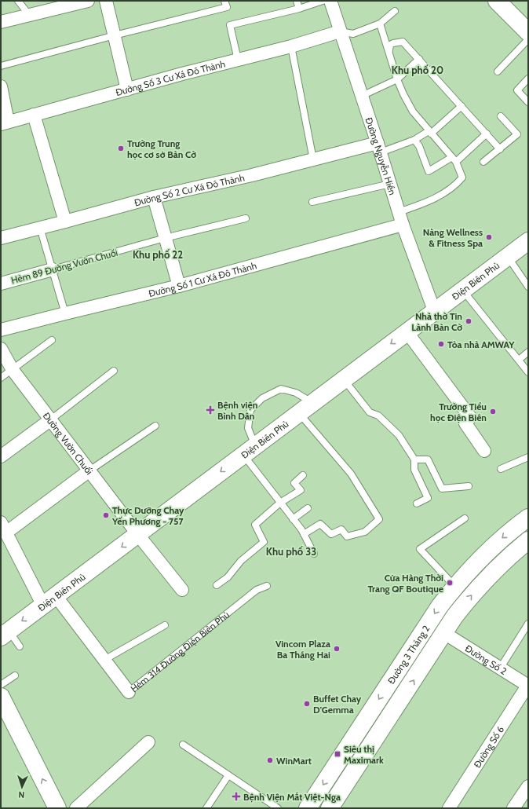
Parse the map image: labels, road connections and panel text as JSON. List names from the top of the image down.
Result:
{
  "streets": {
    "main road": ["Điện Biên Phủ", "Đường 3 Tháng 2"],
    "street": [
      "Ðường Số 3 Cư Xá Đô Thành",
      "Đường Nguyễn Hiền",
      "Ðường Số 2 Cư Xá Đô Thành",
      "Hẻm 89 Đường Vườn Chuối",
      "Ðường Số 1 Cư Xá Đô Thành",
      "Đường Vườn Chuối",
      "Hẻm 314 Đường Điện Biên Phủ",
      "Đường Số 2",
      "Đường Số 6"
    ]
  },
  "crossings": [
    ["Ðường Số 3 Cư Xá Đô Thành", "Đường Nguyễn Hiền"],
    ["Đường Nguyễn Hiền", "Ðường Số 2 Cư Xá Đô Thành"],
    ["Đường Nguyễn Hiền", "Ðường Số 1 Cư Xá Đô Thành"],
    ["Đường Nguyễn Hiền", "Điện Biên Phủ"],
    ["Điện Biên Phủ", "Đường Vườn Chuối"],
    ["Điện Biên Phủ", "Hẻm 314 Đường Điện Biên Phủ"],
    ["Đường 3 Tháng 2", "Đường Số 2"],
    ["Đường Số 2", "Đường Số 6"]
  ],
  "one_way": ["Điện Biên Phủ"],
  "districts": ["Khu phố 20", "Khu phố 22", "Khu phố 33"],
  "places": {
    "other": [
      "Trường Trung học cơ sở Bàn Cờ",
      "Nàng Wellness & Fitness Spa",
      "Nhà thờ Tin Lành Bàn Cờ",
      "Tòa nhà AMWAY",
      "Trường Tiểu học Điện Biên",
      "Thực Dưỡng Chay Yến Phương - 757",
      "Cửa Hàng Thời Trang QF Boutique",
      "Vincom Plaza Ba Tháng Hai",
      "Buffet Chay D'Gemma",
      "WinMart"
    ],
    "health": ["Bệnh viện Bình Dân", "Bệnh Viện Mắt Việt-Nga"],
    "transit": ["Siêu thị Maximark"]
  },
  "north": "bottom"
}
